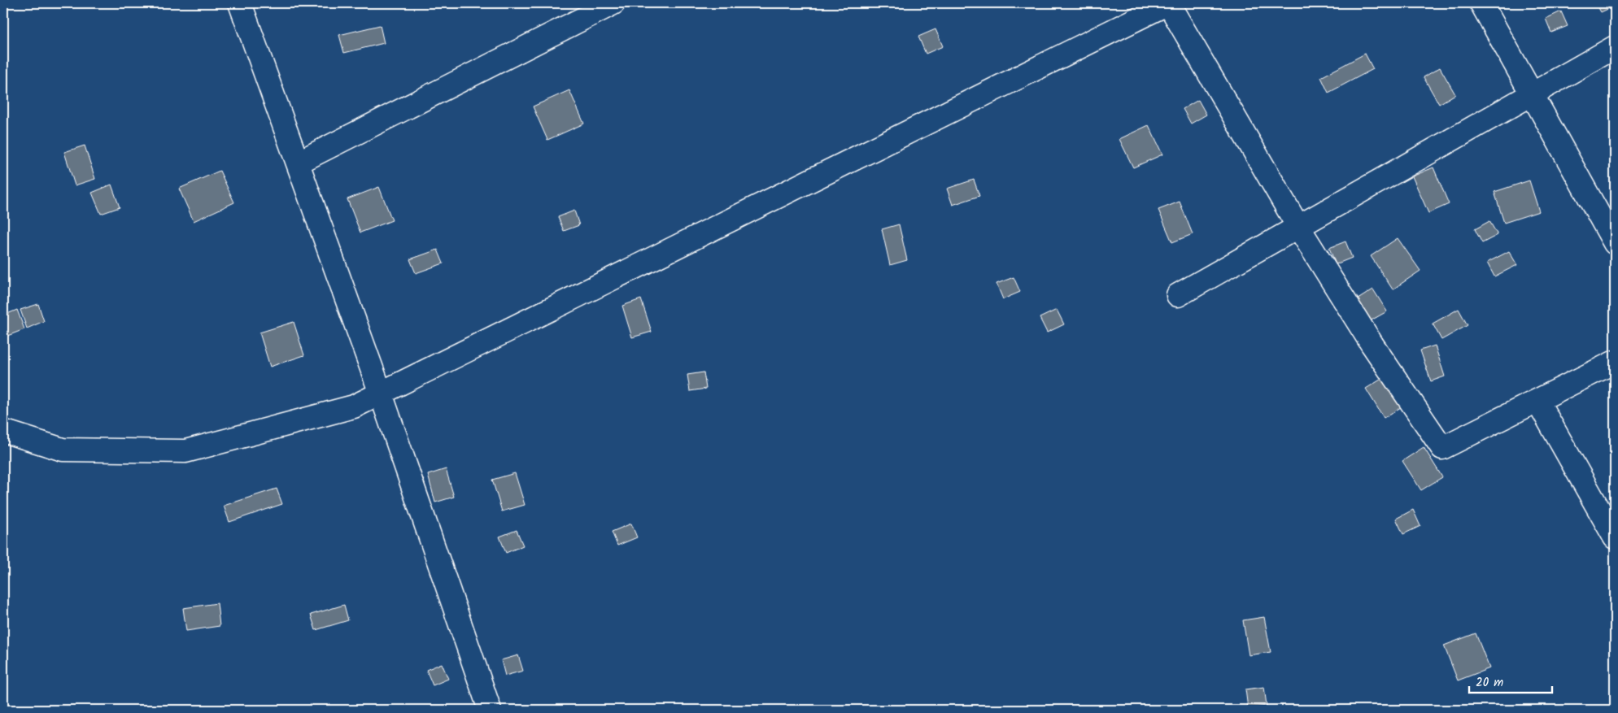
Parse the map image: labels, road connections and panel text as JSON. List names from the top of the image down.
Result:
{
  "scale_bar": "20 m"
}
